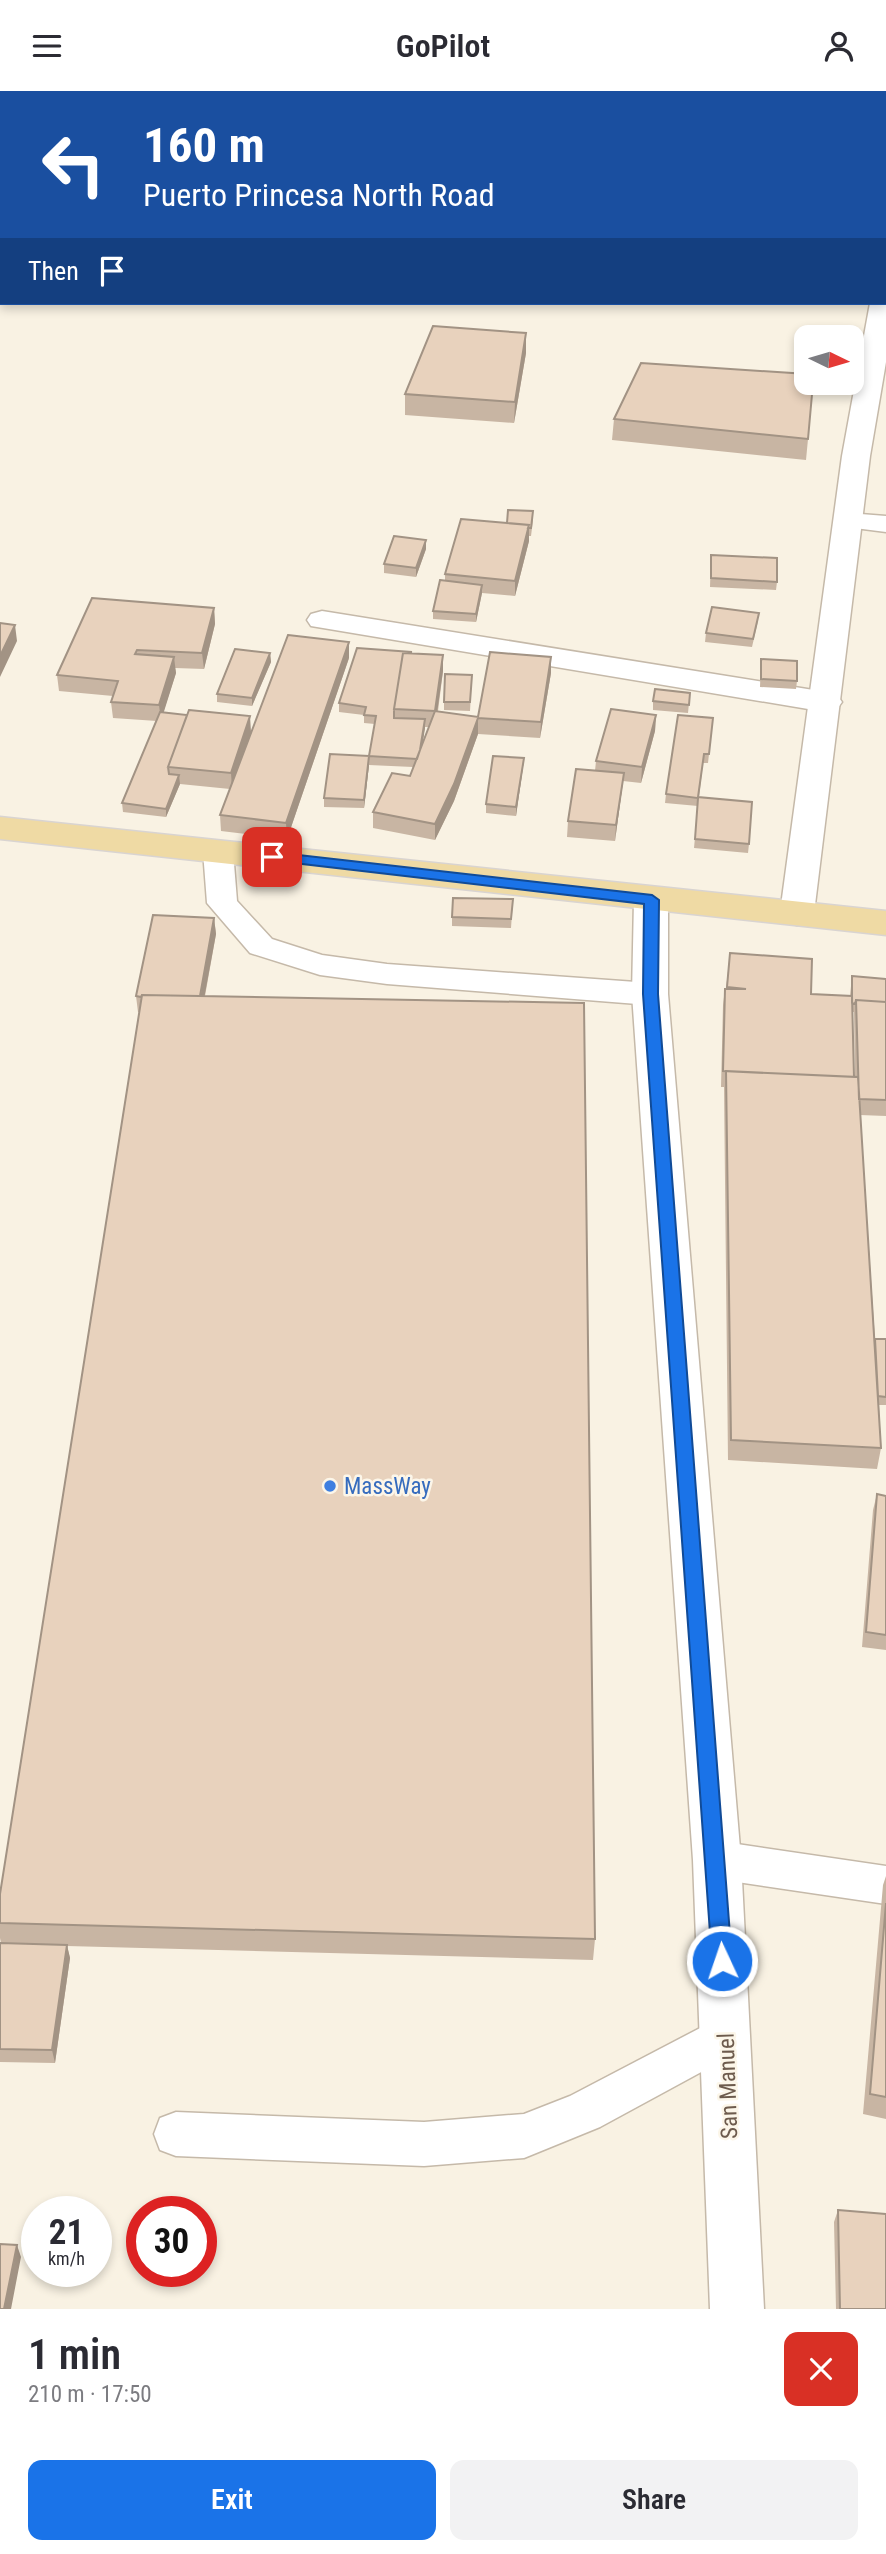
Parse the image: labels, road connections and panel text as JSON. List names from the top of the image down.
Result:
{
  "streets": {
    "street": ["San Manuel"]
  },
  "places": ["MassWay"],
  "north": "right",
  "page": {
    "header": "GoPilot",
    "turn": ["160 m", "Puerto Princesa North Road"],
    "then": "Then",
    "speed": "21 km/h",
    "limit": "30",
    "heading": ["1 min", "210 m · 17:50"],
    "buttons": ["Exit", "Share"]
  }
}
